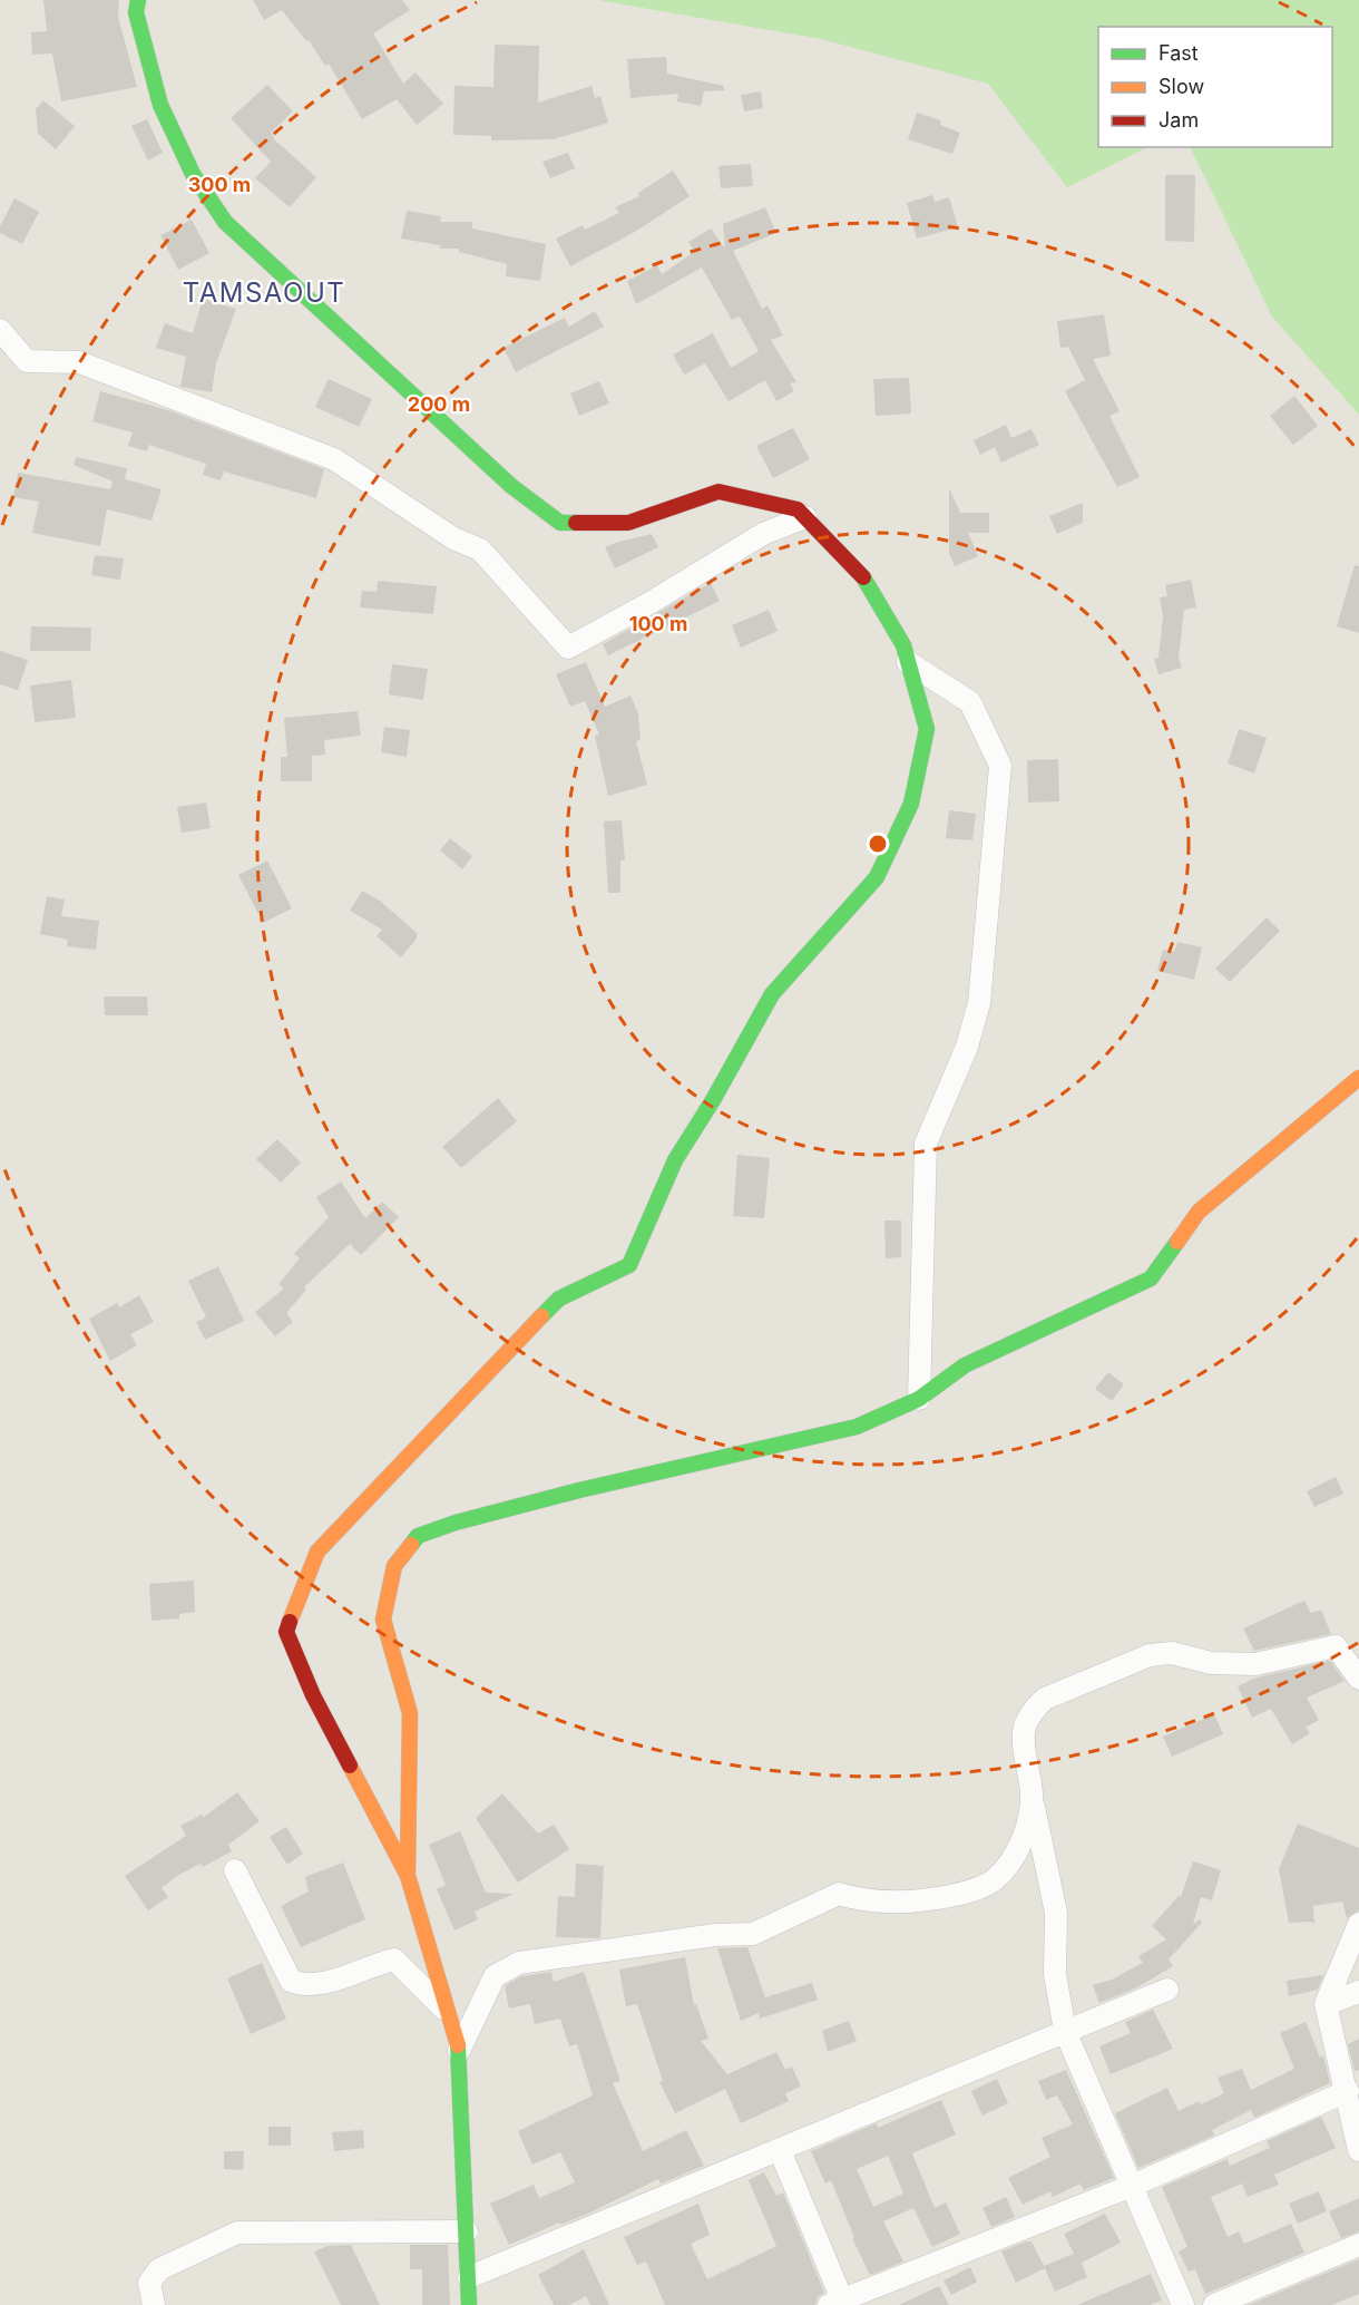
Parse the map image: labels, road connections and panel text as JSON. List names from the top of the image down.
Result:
{
  "districts": ["TAMSAOUT"],
  "legend": ["Fast", "Slow", "Jam"],
  "rings": ["300 m", "200 m", "100 m"]
}
